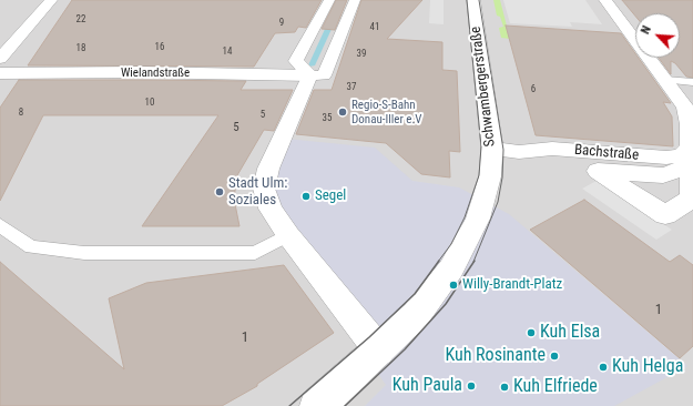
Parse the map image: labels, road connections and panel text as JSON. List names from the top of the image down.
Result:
{
  "streets": {
    "street": ["Wielandstraße", "Schwambergerstraße", "Bachstraße"]
  },
  "crossings": [
    ["Schwambergerstraße", "Bachstraße"]
  ],
  "places": [
    "Regio-S-Bahn Donau-Iller e.V",
    "Stadt Ulm: Soziales",
    "Segel",
    "Willy-Brandt-Platz",
    "Kuh Elsa",
    "Kuh Rosinante",
    "Kuh Helga",
    "Kuh Paula",
    "Kuh Elfriede"
  ],
  "house_numbers": [
    "22",
    "9",
    "41",
    "16",
    "18",
    "14",
    "39",
    "37",
    "6",
    "10",
    "8",
    "5",
    "35",
    "5",
    "1",
    "1"
  ],
  "north": "top left"
}
